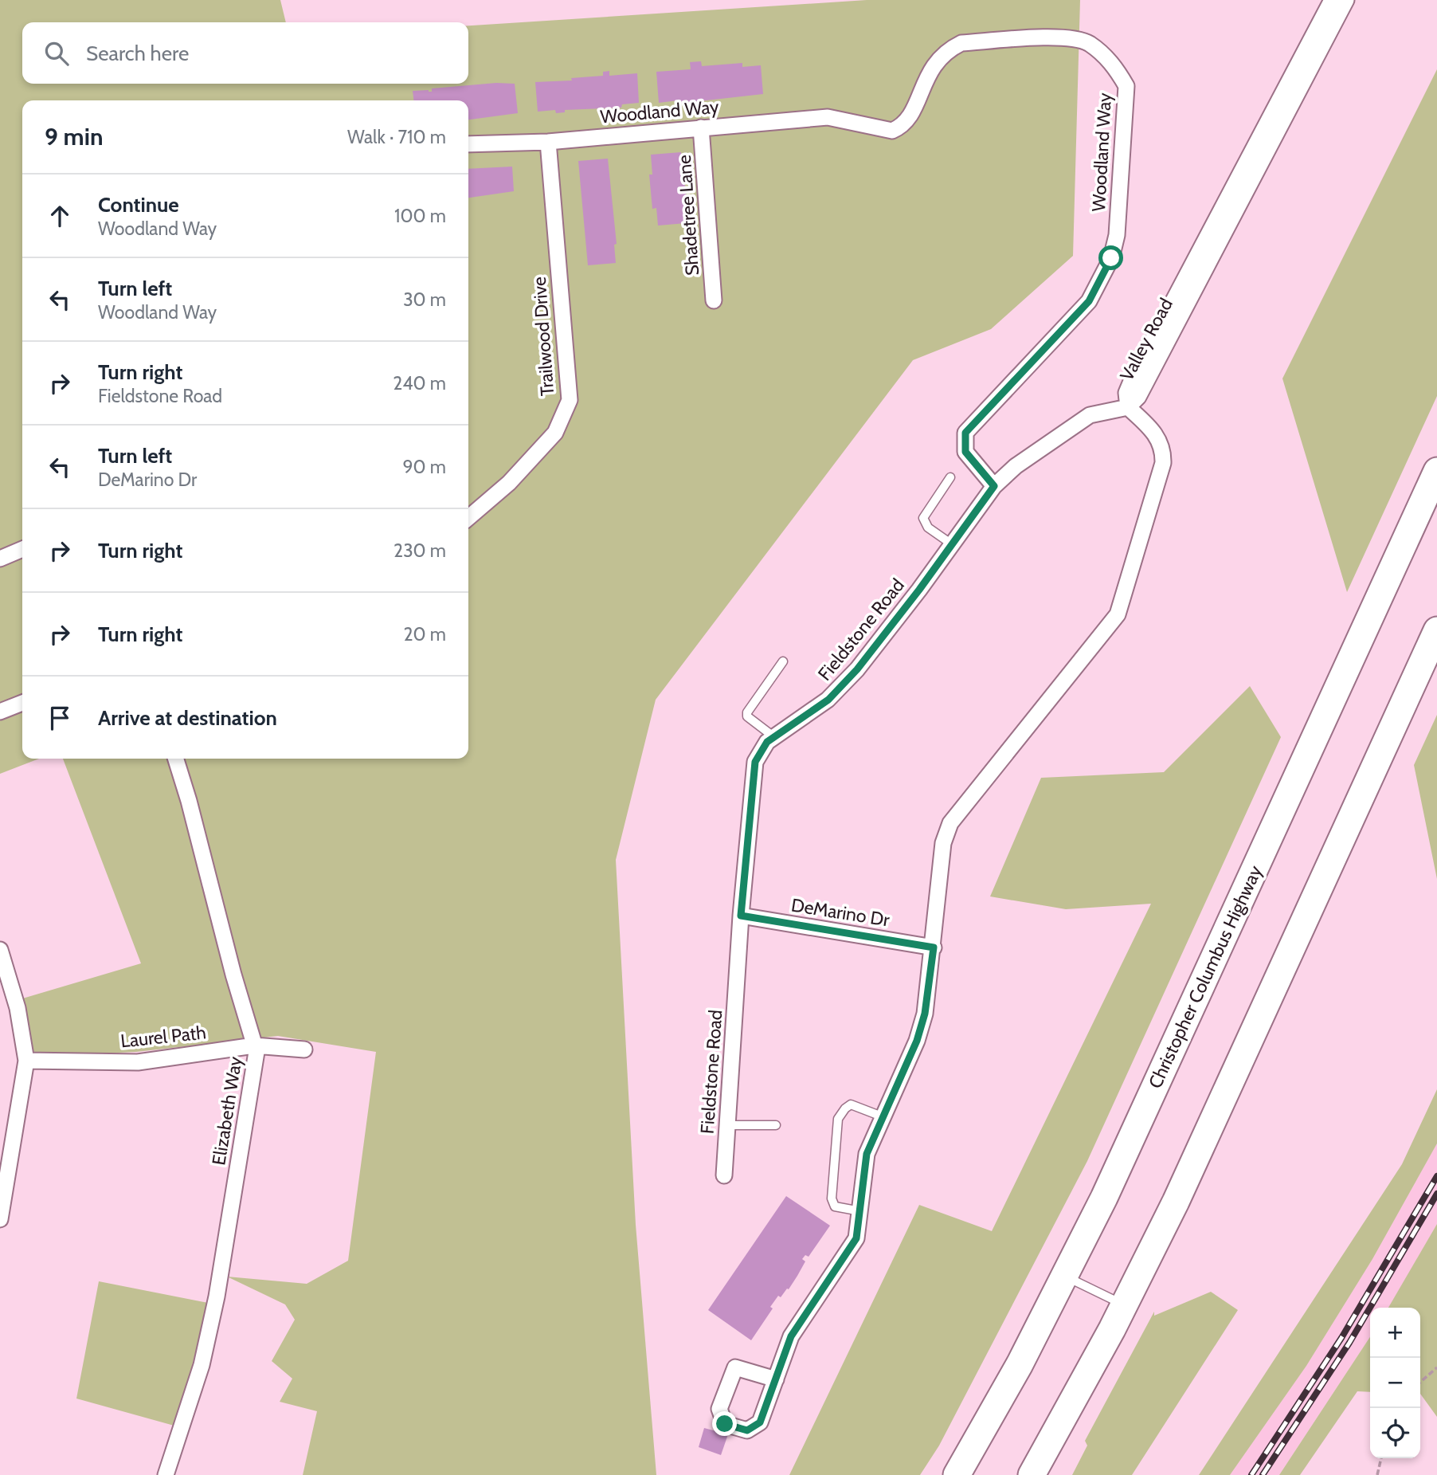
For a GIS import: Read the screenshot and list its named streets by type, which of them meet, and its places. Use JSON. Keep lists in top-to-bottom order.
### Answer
{
  "streets": {
    "highway": ["Christopher Columbus Highway"],
    "street": [
      "Woodland Way",
      "Shadetree Lane",
      "Trailwood Drive",
      "Valley Road",
      "Fieldstone Road",
      "DeMarino Dr",
      "Laurel Path",
      "Elizabeth Way"
    ]
  },
  "crossings": [
    ["Woodland Way", "Shadetree Lane"],
    ["Woodland Way", "Trailwood Drive"],
    ["Woodland Way", "Fieldstone Road"],
    ["Valley Road", "Fieldstone Road"],
    ["Fieldstone Road", "DeMarino Dr"],
    ["Laurel Path", "Elizabeth Way"]
  ],
  "page": {
    "search": "Search here",
    "heading": ["9 min", "Walk · 710 m"],
    "list": [
      ["Continue", "Woodland Way", "100 m"],
      ["Turn left", "Woodland Way", "30 m"],
      ["Turn right", "Fieldstone Road", "240 m"],
      ["Turn left", "DeMarino Dr", "90 m"],
      ["Turn right", "230 m"],
      ["Turn right", "20 m"],
      "Arrive at destination"
    ],
    "map_buttons": ["+", "−"]
  }
}
